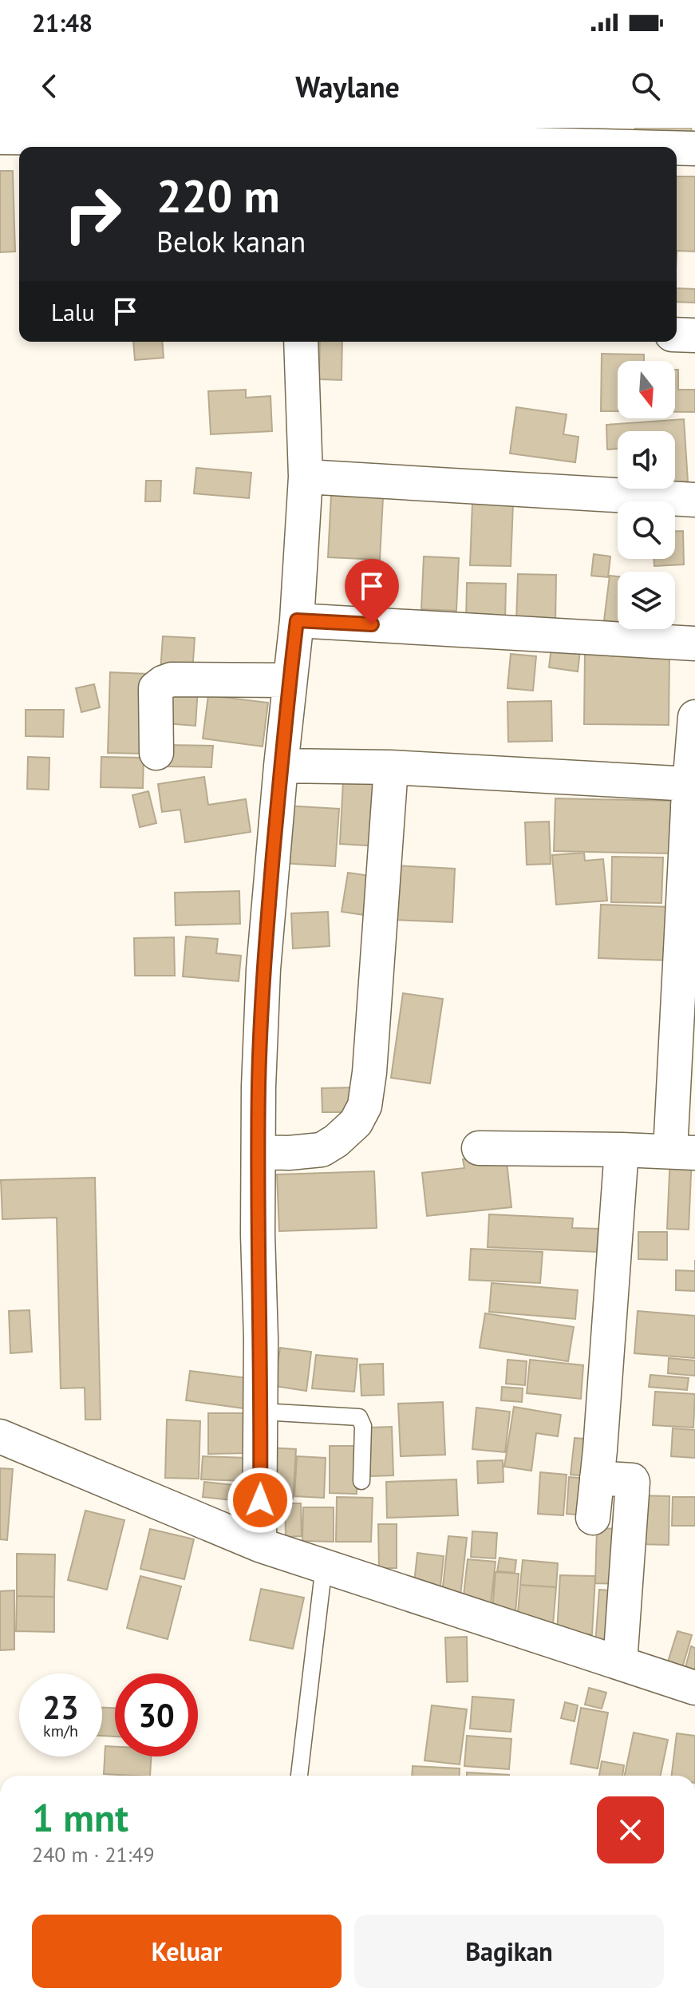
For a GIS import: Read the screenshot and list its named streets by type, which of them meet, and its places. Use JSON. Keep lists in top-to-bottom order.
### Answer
{
  "north": "bottom",
  "page": {
    "status": "21:48",
    "header": "Waylane",
    "turn": ["220 m", "Belok kanan"],
    "then": "Lalu",
    "speed": "23 km/h",
    "limit": "30",
    "heading": ["1 mnt", "240 m · 21:49"],
    "buttons": ["Keluar", "Bagikan"]
  }
}
